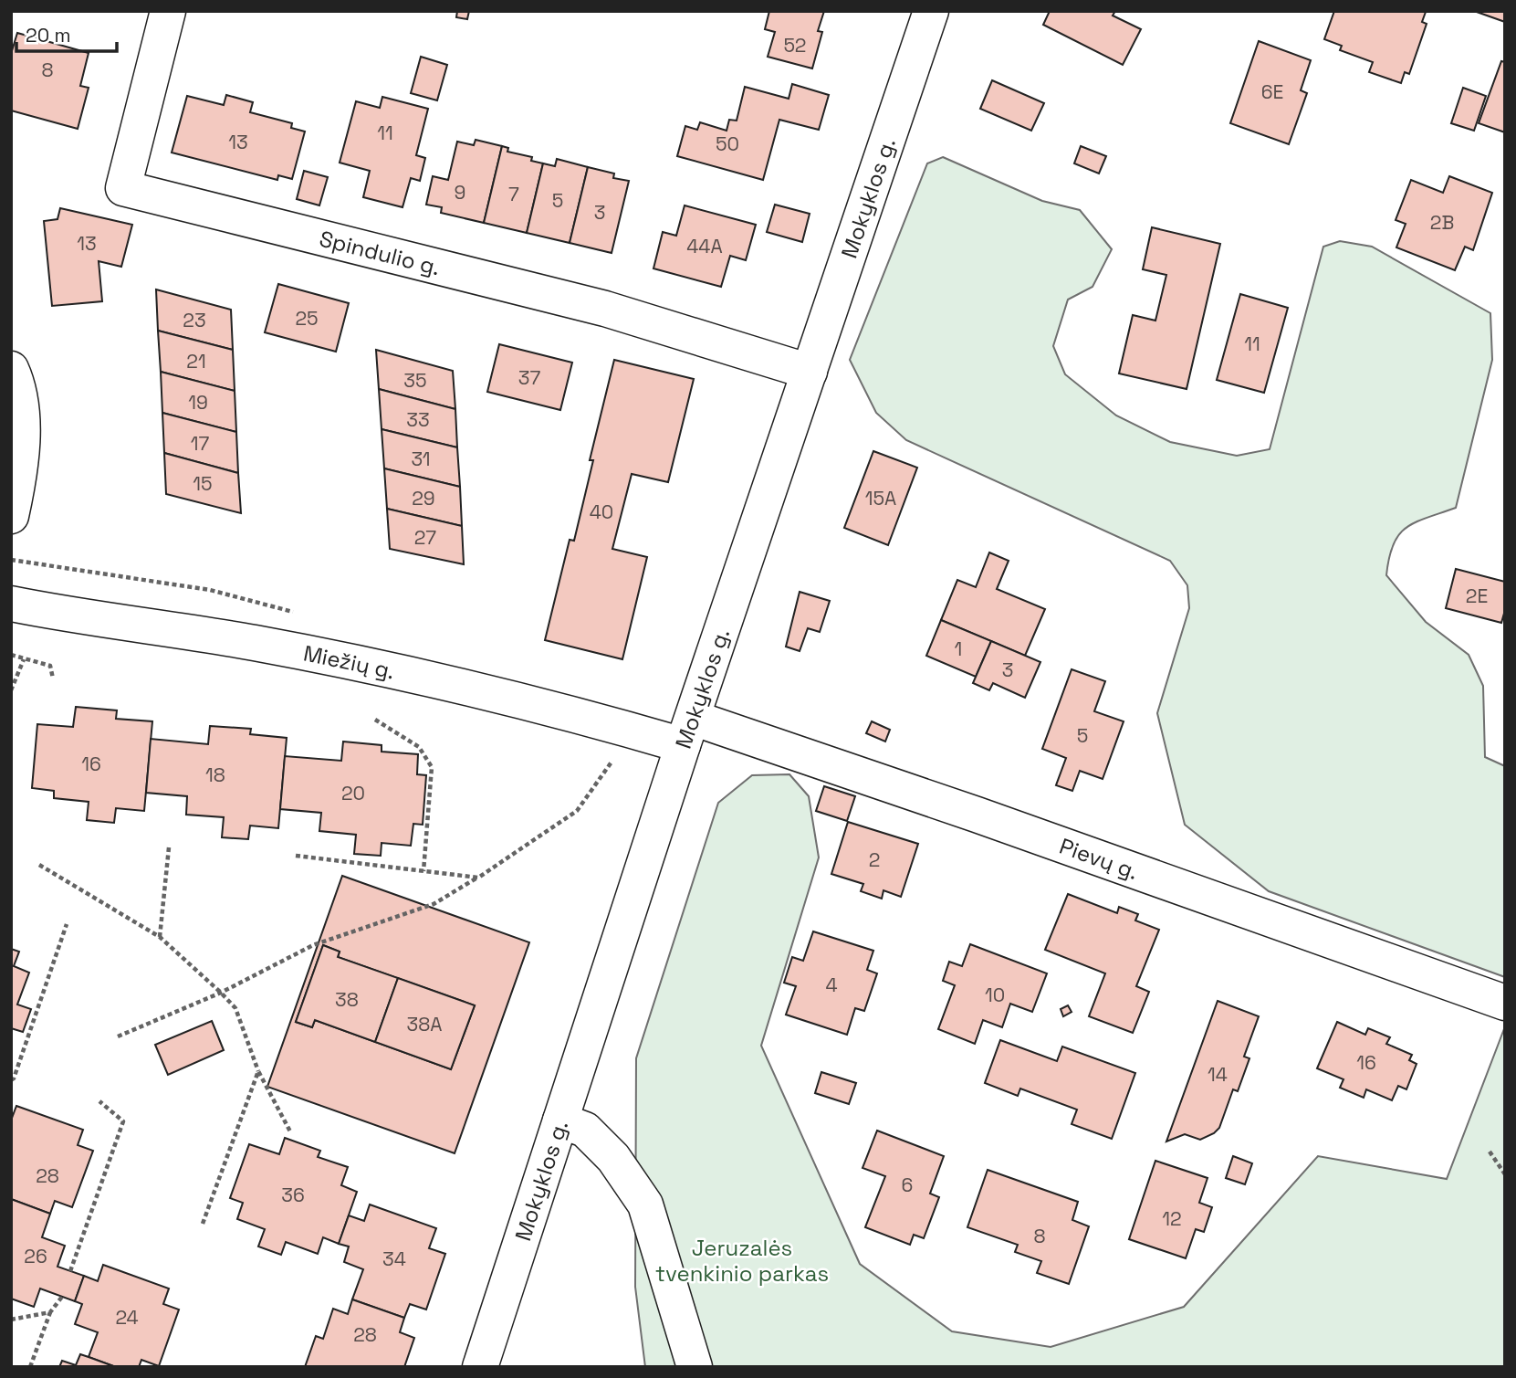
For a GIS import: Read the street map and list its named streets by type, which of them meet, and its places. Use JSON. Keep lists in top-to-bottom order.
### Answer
{
  "streets": {
    "street": [
      "Mokyklos g.",
      "Spindulio g.",
      "Miežių g.",
      "Pievų g."
    ]
  },
  "crossings": [
    ["Mokyklos g.", "Spindulio g."],
    ["Mokyklos g.", "Miežių g."],
    ["Mokyklos g.", "Pievų g."],
    ["Miežių g.", "Pievų g."]
  ],
  "parks": ["Jeruzalės tvenkinio parkas"],
  "house_numbers": [
    "52",
    "8",
    "6E",
    "11",
    "13",
    "50",
    "9",
    "7",
    "5",
    "3",
    "2B",
    "13",
    "44A",
    "25",
    "23",
    "11",
    "21",
    "37",
    "35",
    "19",
    "33",
    "17",
    "31",
    "15",
    "29",
    "15A",
    "40",
    "27",
    "2E",
    "1",
    "3",
    "5",
    "16",
    "18",
    "20",
    "2",
    "4",
    "10",
    "38",
    "38A",
    "16",
    "14",
    "28",
    "6",
    "36",
    "12",
    "8",
    "26",
    "34",
    "24",
    "28"
  ],
  "scale_bar": "20 m"
}
